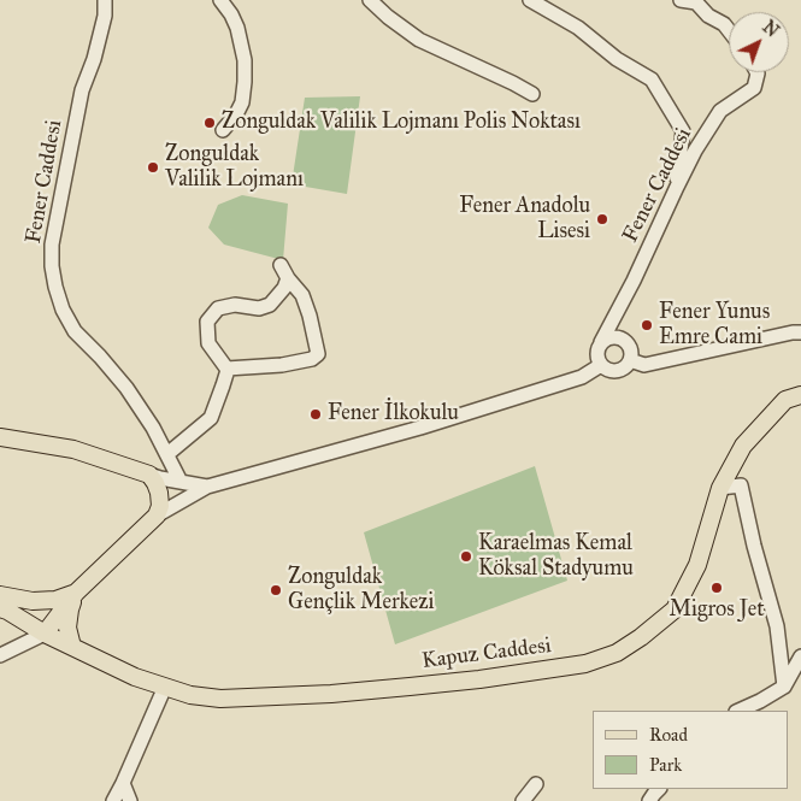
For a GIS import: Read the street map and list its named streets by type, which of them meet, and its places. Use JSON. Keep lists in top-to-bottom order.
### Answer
{
  "streets": {
    "main road": ["Kapuz Caddesi"],
    "street": ["Fener Caddesi"]
  },
  "places": [
    "Zonguldak Valilik Lojmanı Polis Noktası",
    "Zonguldak Valilik Lojmanı",
    "Fener Anadolu Lisesi",
    "Fener Yunus Emre Cami",
    "Fener İlkokulu",
    "Karaelmas Kemal Köksal Stadyumu",
    "Migros Jet",
    "Zonguldak Gençlik Merkezi"
  ],
  "legend": ["Road", "Park"],
  "north": "top right"
}
